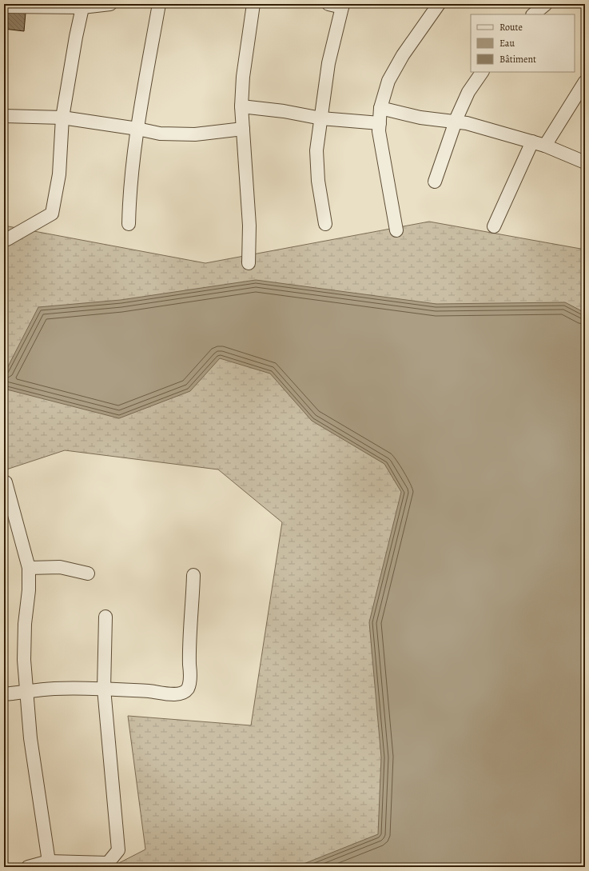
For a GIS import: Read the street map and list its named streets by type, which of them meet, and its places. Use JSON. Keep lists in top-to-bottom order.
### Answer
{
  "legend": ["Route", "Eau", "Bâtiment"]
}
